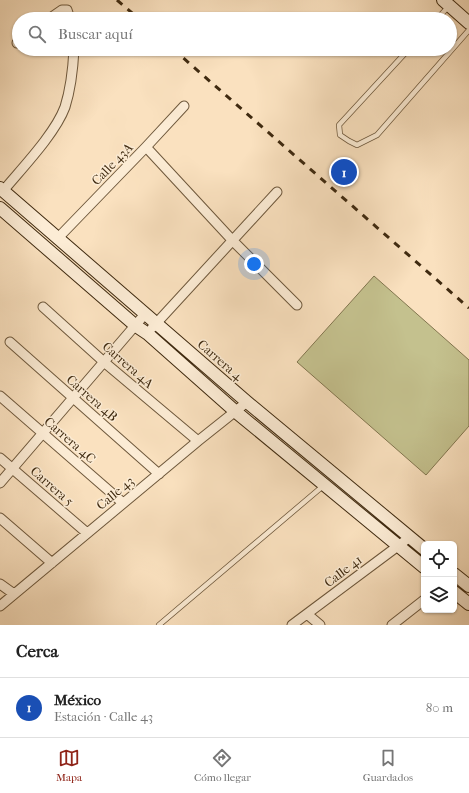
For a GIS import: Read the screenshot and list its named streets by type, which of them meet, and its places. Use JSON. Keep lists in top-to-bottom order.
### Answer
{
  "streets": {
    "street": [
      "Calle 43A",
      "Carrera 4",
      "Carrera 4A",
      "Carrera 4B",
      "Carrera 4C",
      "Carrera 5",
      "Calle 43",
      "Calle 41"
    ]
  },
  "crossings": [
    ["Calle 43A", "Carrera 4"],
    ["Carrera 4", "Calle 43"],
    ["Carrera 4", "Calle 41"],
    ["Carrera 4A", "Calle 43"],
    ["Carrera 4B", "Calle 43"],
    ["Carrera 4C", "Calle 43"],
    ["Carrera 5", "Calle 43"]
  ],
  "page": {
    "search": "Buscar aquí",
    "pins": "1",
    "heading": "Cerca",
    "list": [
      {
        "mark": "1",
        "name": "México",
        "note": "Estación · Calle 43",
        "value": "80 m"
      }
    ],
    "nav": ["Mapa", "Cómo llegar", "Guardados"]
  }
}
